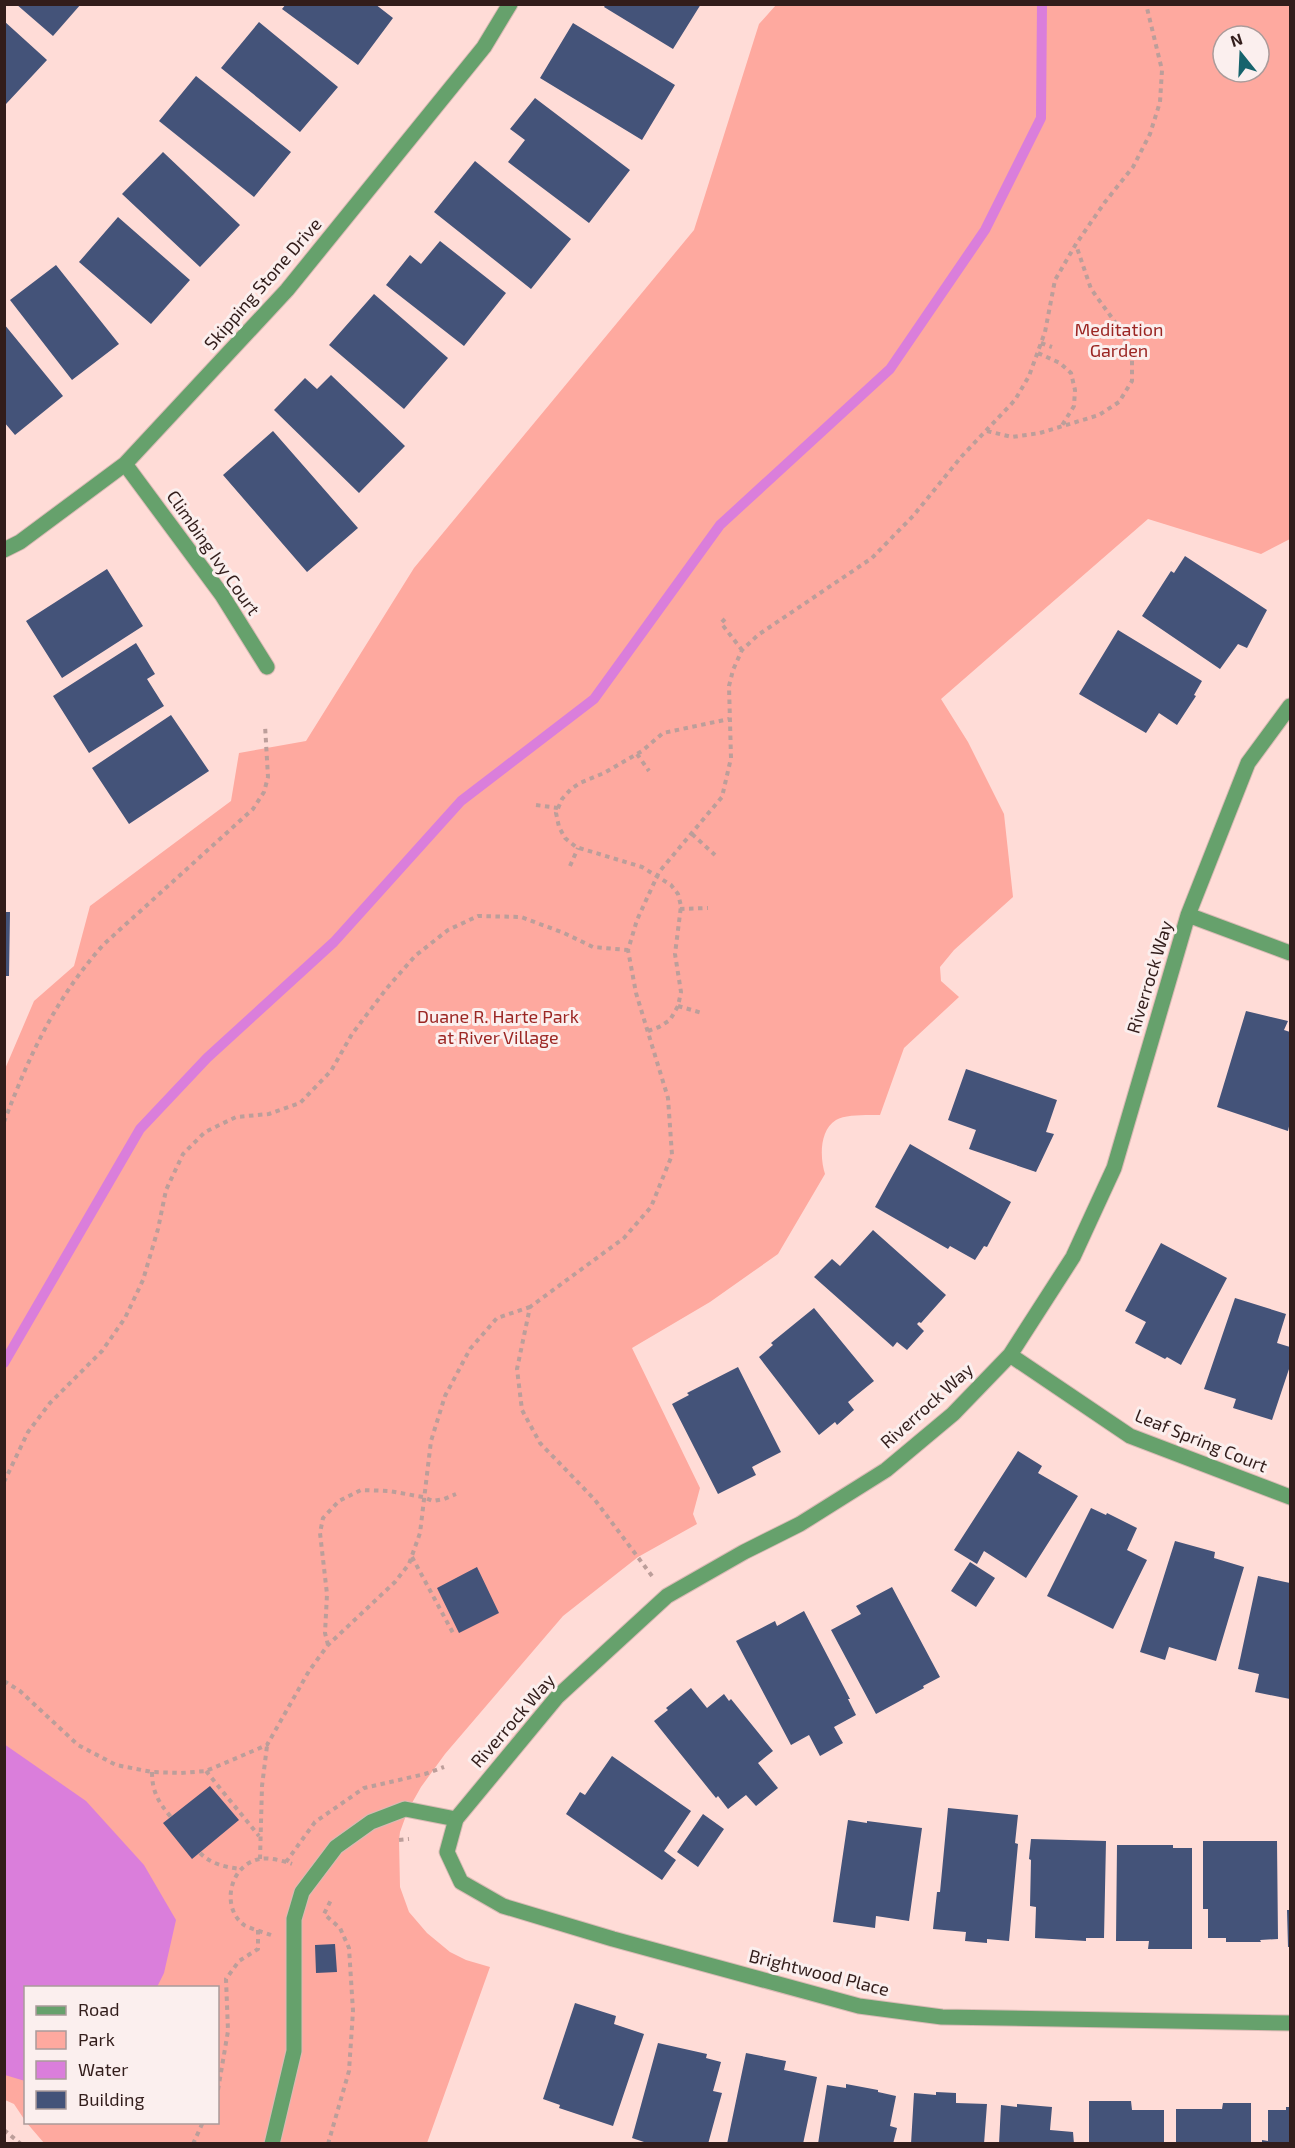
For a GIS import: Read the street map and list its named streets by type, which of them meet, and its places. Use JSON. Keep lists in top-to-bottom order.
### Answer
{
  "streets": {
    "street": [
      "Skipping Stone Drive",
      "Climbing Ivy Court",
      "Riverrock Way",
      "Leaf Spring Court",
      "Brightwood Place"
    ]
  },
  "crossings": [
    ["Skipping Stone Drive", "Climbing Ivy Court"],
    ["Riverrock Way", "Leaf Spring Court"],
    ["Riverrock Way", "Brightwood Place"]
  ],
  "parks": ["Meditation Garden", "Duane R. Harte Park at River Village"],
  "legend": [
    "Road",
    "Park",
    "Water",
    "Building"
  ],
  "north": "top"
}
